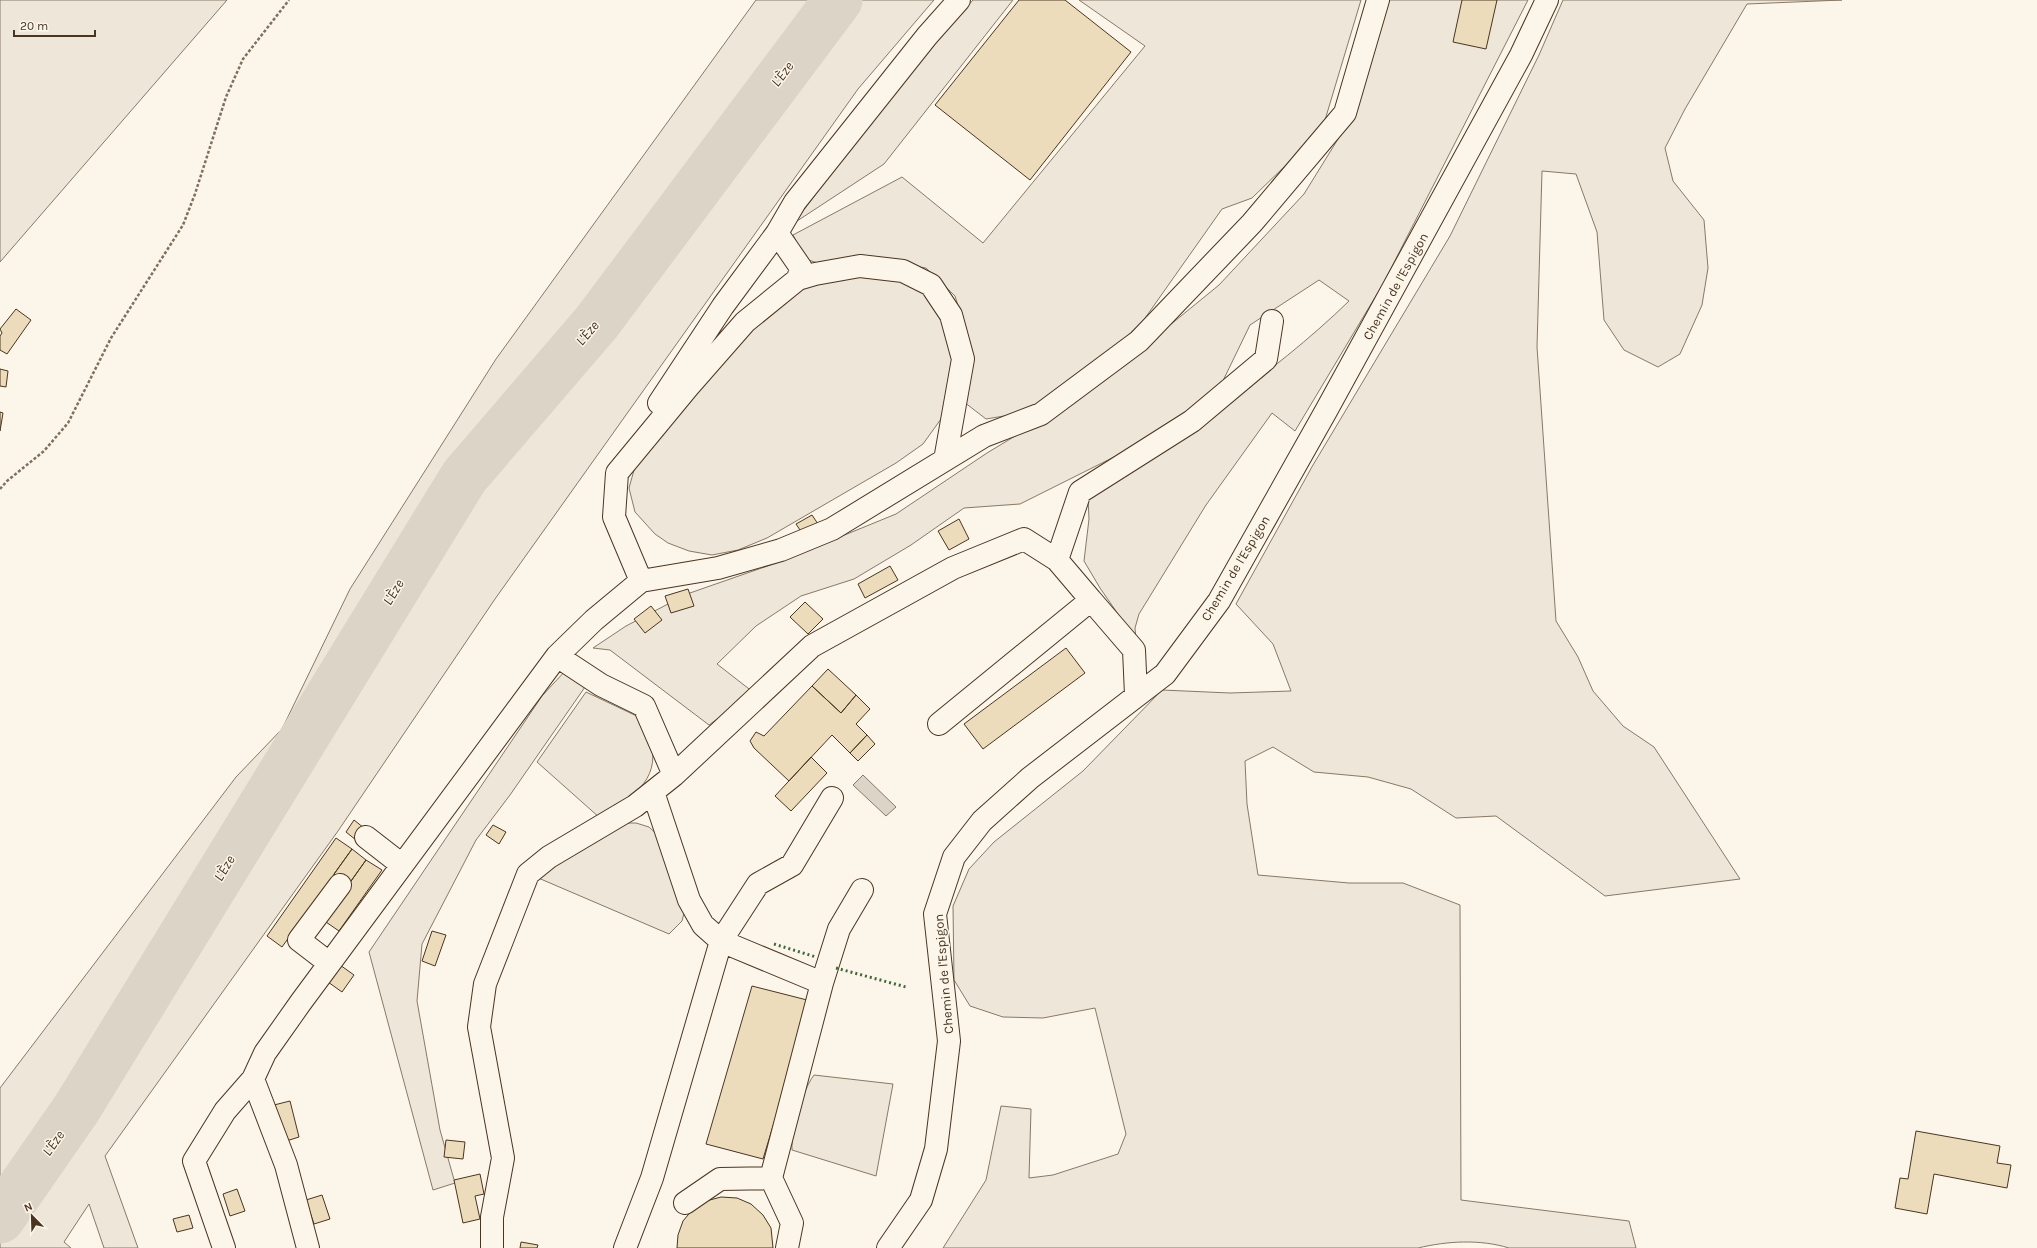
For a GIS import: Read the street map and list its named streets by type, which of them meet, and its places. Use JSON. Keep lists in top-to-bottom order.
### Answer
{
  "streets": {
    "street": ["Chemin de l'Espigon"]
  },
  "water": ["L'Èze"],
  "scale_bar": "20 m",
  "north": "top left"
}
